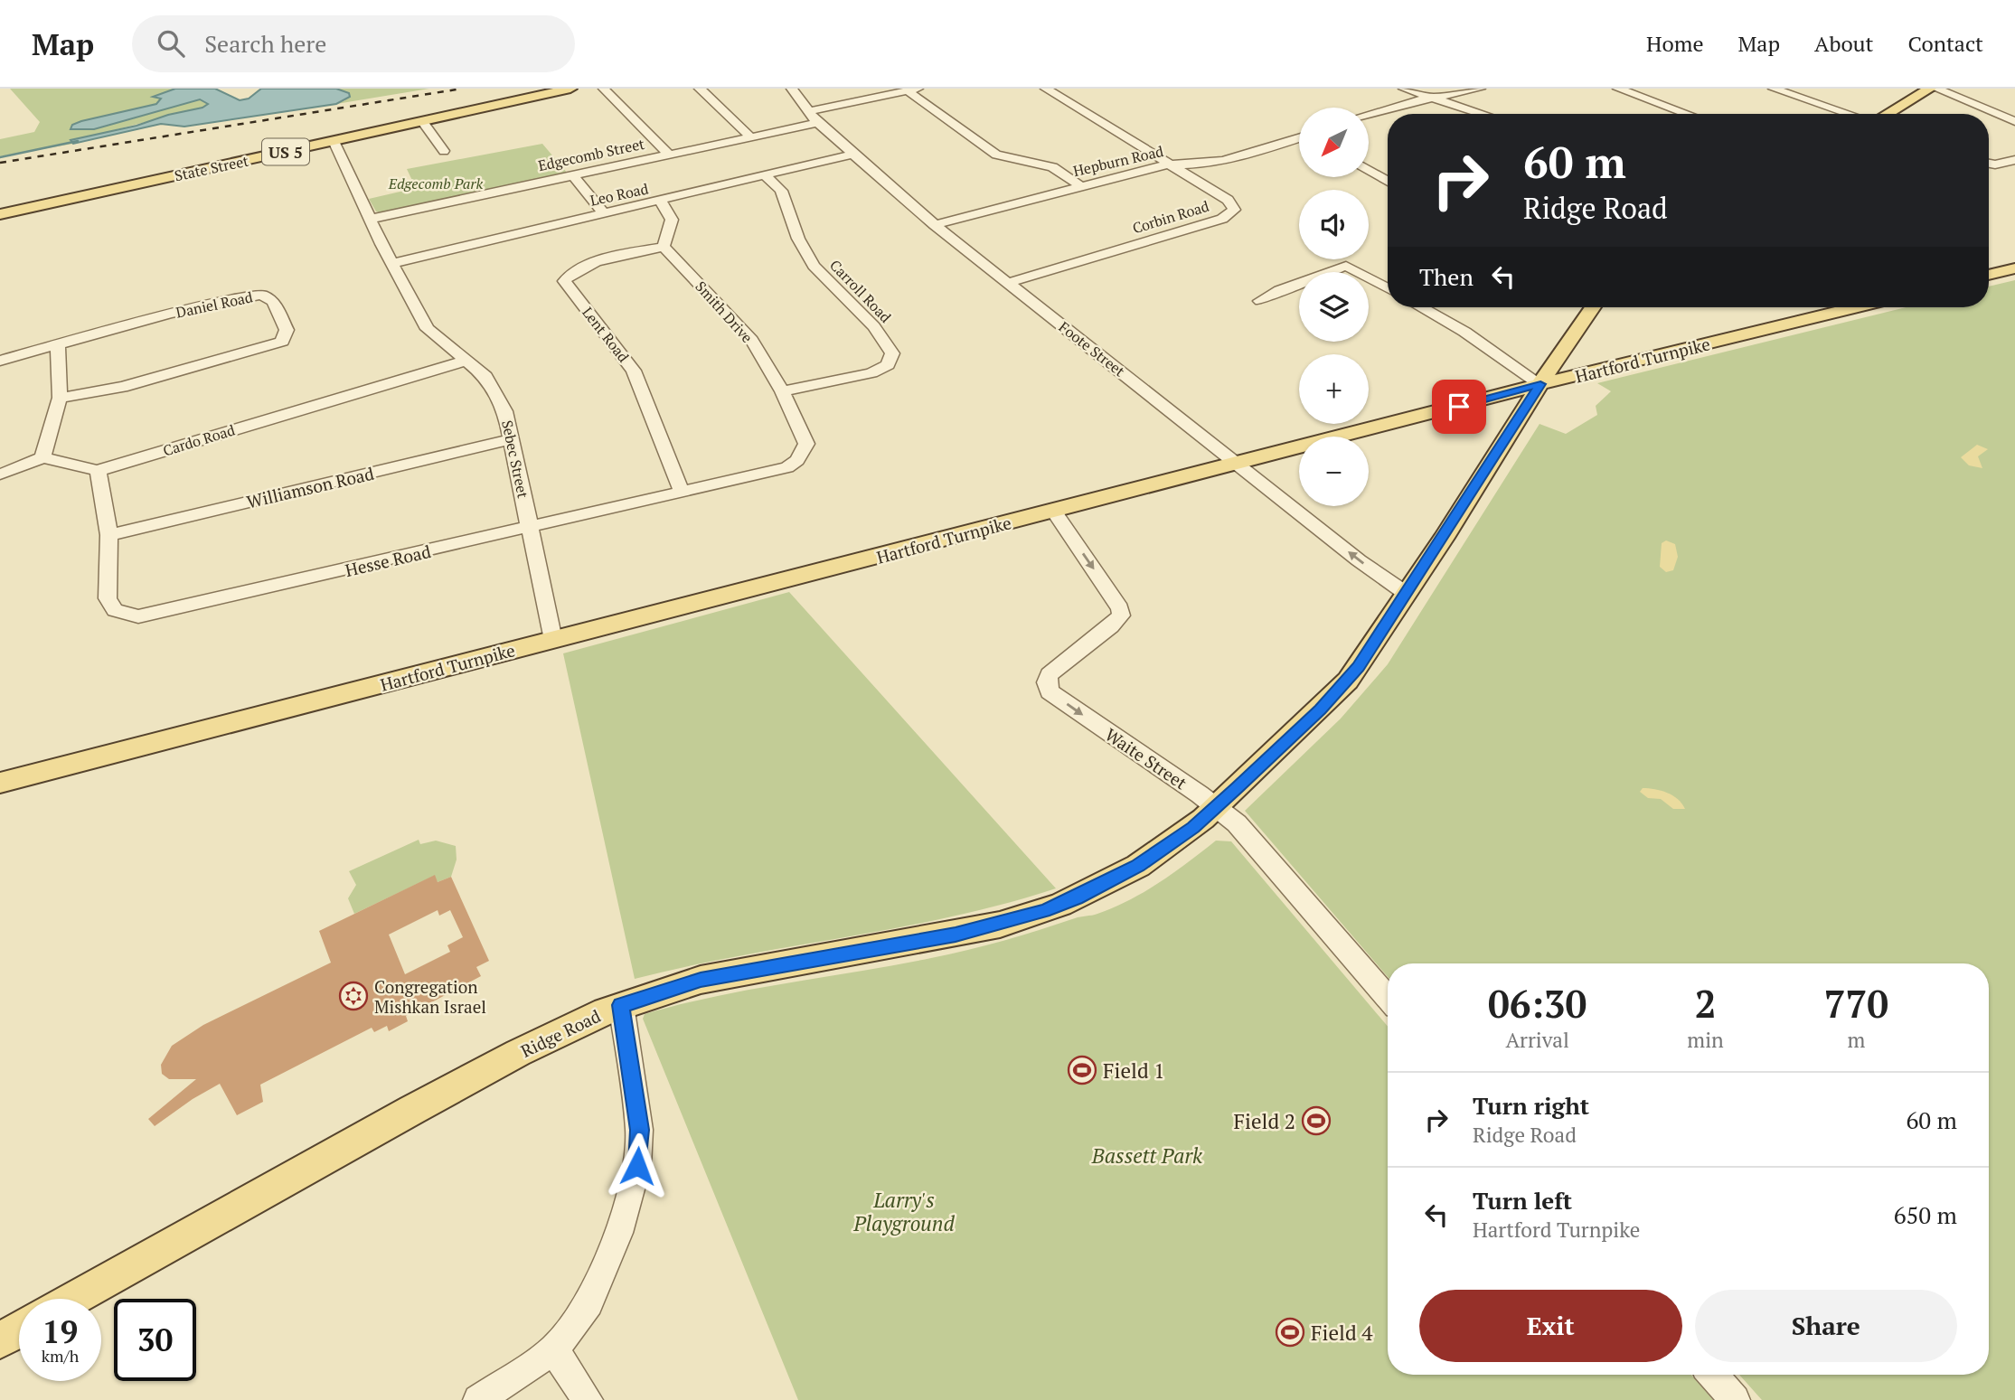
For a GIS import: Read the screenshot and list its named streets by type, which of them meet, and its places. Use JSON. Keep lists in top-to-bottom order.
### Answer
{
  "streets": {
    "main road": [
      "US 5",
      "State Street",
      "Hartford Turnpike",
      "Ridge Road"
    ],
    "street": [
      "Edgecomb Street",
      "Hepburn Road",
      "Leo Road",
      "Corbin Road",
      "Carroll Road",
      "Daniel Road",
      "Smith Drive",
      "Lent Road",
      "Foote Street",
      "Cardo Road",
      "Sebec Street",
      "Williamson Road",
      "Hesse Road",
      "Waite Street"
    ]
  },
  "crossings": [
    ["Edgecomb Street", "Foote Street"],
    ["Edgecomb Street", "Sebec Street"],
    ["Hepburn Road", "Corbin Road"],
    ["Hepburn Road", "Foote Street"],
    ["State Street", "Sebec Street"],
    ["Leo Road", "Carroll Road"],
    ["Leo Road", "Foote Street"],
    ["Leo Road", "Sebec Street"],
    ["Corbin Road", "Foote Street"],
    ["Carroll Road", "Smith Drive"],
    ["Smith Drive", "Lent Road"],
    ["Smith Drive", "Hesse Road"],
    ["Lent Road", "Hesse Road"],
    ["Foote Street", "Hartford Turnpike"],
    ["Foote Street", "Ridge Road"],
    ["Hartford Turnpike", "Sebec Street"],
    ["Hartford Turnpike", "Waite Street"],
    ["Hartford Turnpike", "Ridge Road"],
    ["Cardo Road", "Sebec Street"],
    ["Cardo Road", "Hesse Road"],
    ["Sebec Street", "Williamson Road"],
    ["Sebec Street", "Hesse Road"],
    ["Williamson Road", "Hesse Road"],
    ["Waite Street", "Ridge Road"]
  ],
  "parks": ["Edgecomb Park", "Bassett Park", "Larry's Playground"],
  "places": {
    "synagogue": ["Congregation Mishkan Israel"],
    "sports": ["Field 1", "Field 2", "Field 4"]
  },
  "north": "bottom left",
  "page": {
    "header": "Map",
    "search": "Search here",
    "nav": [
      "Home",
      "Map",
      "About",
      "Contact"
    ],
    "map_buttons": ["+", "−"],
    "turn": ["60 m", "Ridge Road"],
    "then": "Then",
    "eta": [
      "06:30",
      "Arrival",
      "2",
      "min",
      "770",
      "m"
    ],
    "list": [
      {
        "name": "Turn right",
        "note": "Ridge Road",
        "value": "60 m"
      },
      {
        "name": "Turn left",
        "note": "Hartford Turnpike",
        "value": "650 m"
      }
    ],
    "buttons": ["Exit", "Share"],
    "speed": "19 km/h",
    "limit": "30"
  }
}
